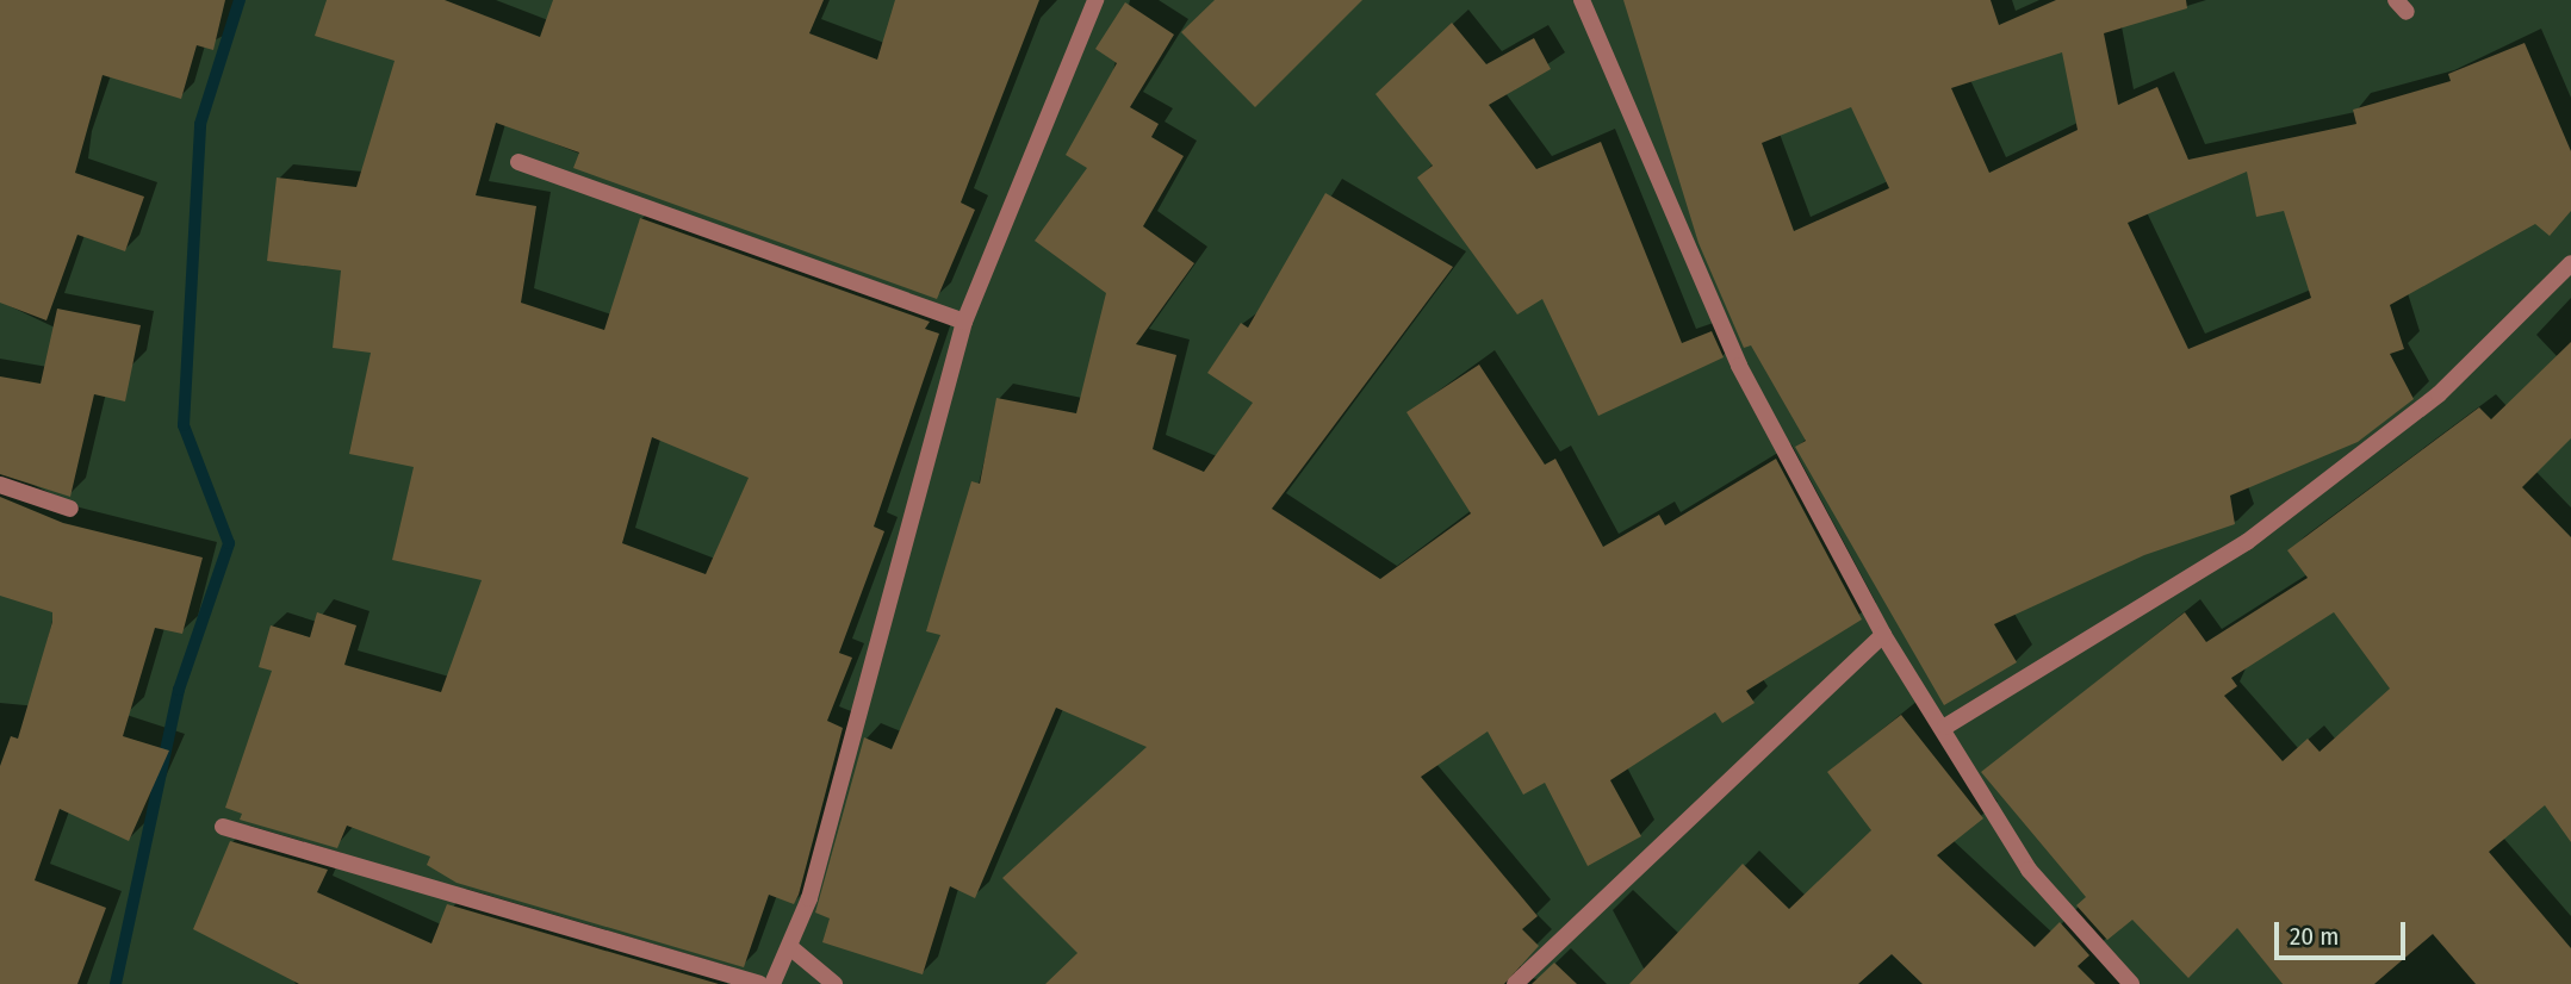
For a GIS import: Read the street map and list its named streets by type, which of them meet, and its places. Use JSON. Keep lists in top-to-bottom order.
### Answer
{
  "scale_bar": "20 m"
}
